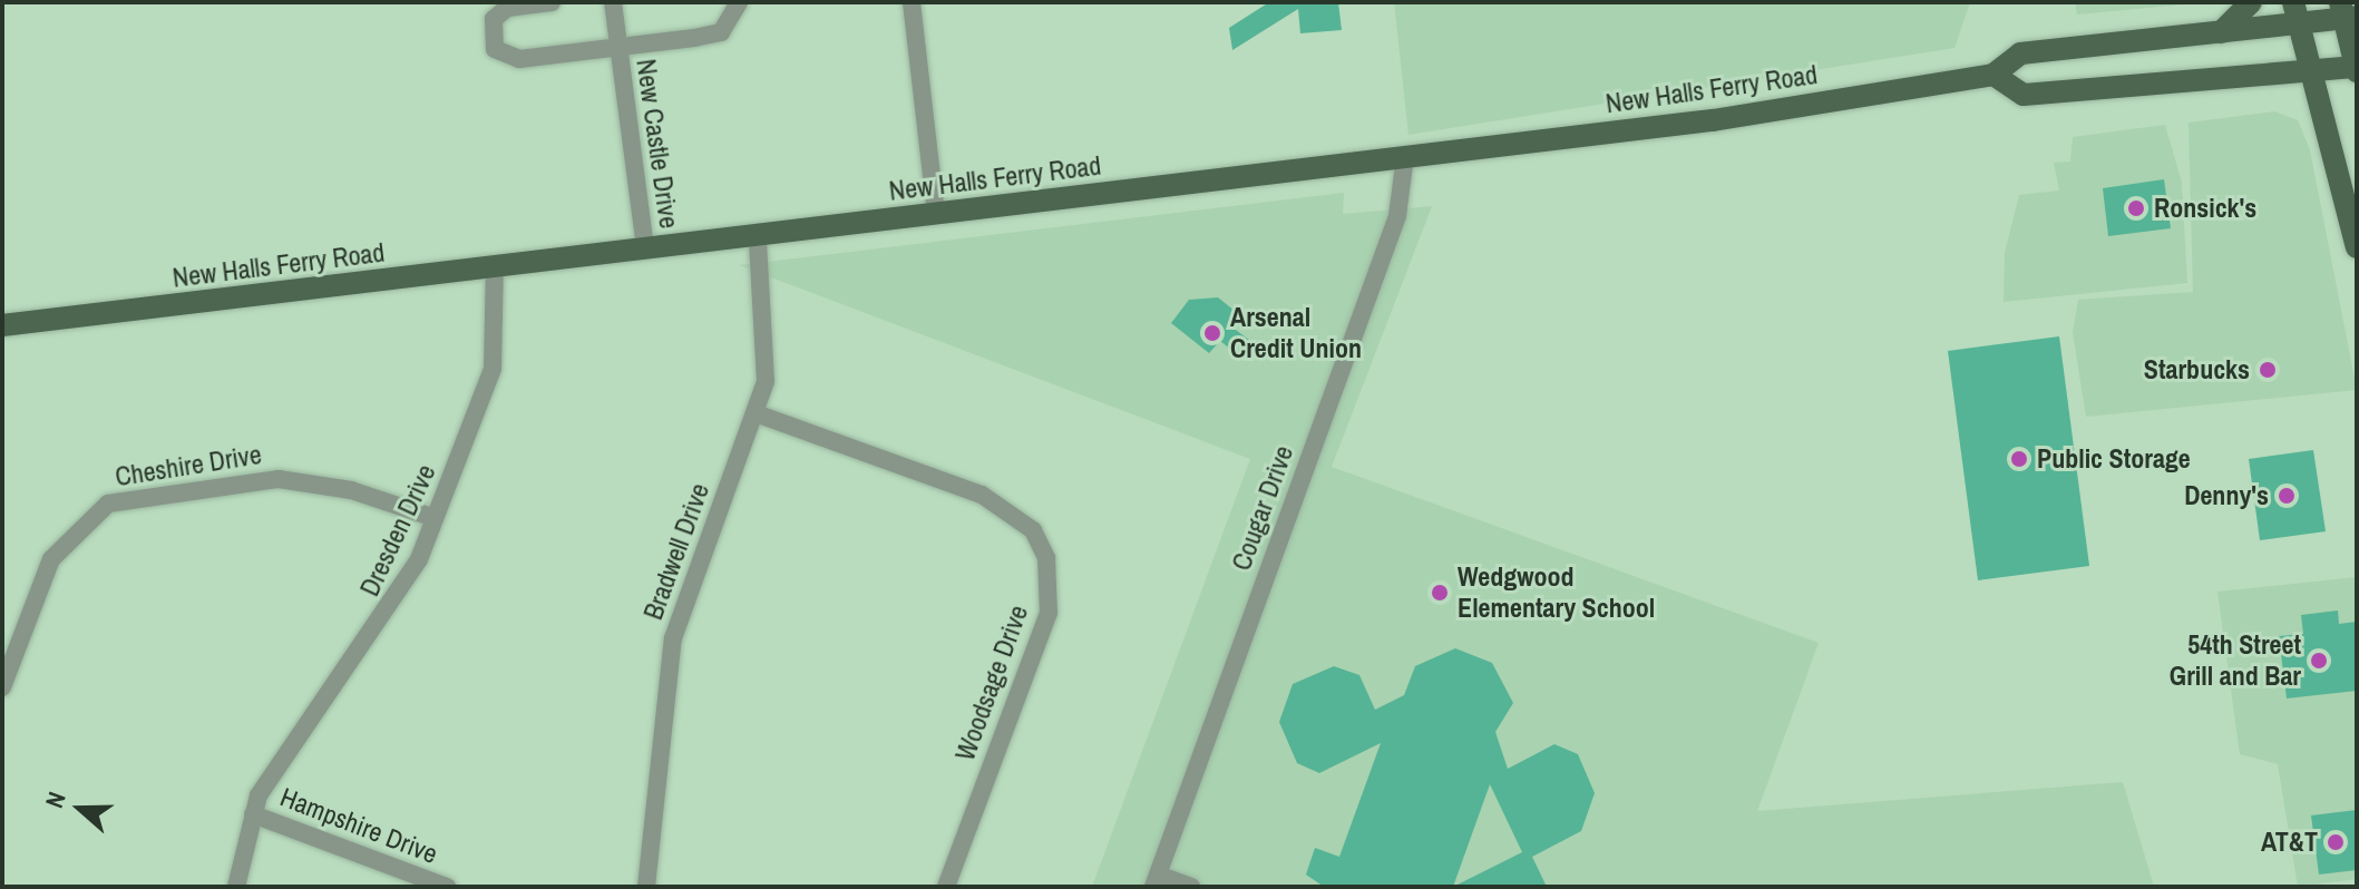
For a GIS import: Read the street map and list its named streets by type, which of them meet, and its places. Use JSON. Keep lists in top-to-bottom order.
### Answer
{
  "streets": {
    "main road": ["New Halls Ferry Road"],
    "street": [
      "New Castle Drive",
      "Cheshire Drive",
      "Cougar Drive",
      "Dresden Drive",
      "Bradwell Drive",
      "Woodsage Drive",
      "Hampshire Drive"
    ]
  },
  "crossings": [
    ["New Halls Ferry Road", "New Castle Drive"],
    ["New Halls Ferry Road", "Cougar Drive"],
    ["New Halls Ferry Road", "Dresden Drive"],
    ["New Halls Ferry Road", "Bradwell Drive"],
    ["Cheshire Drive", "Dresden Drive"],
    ["Dresden Drive", "Hampshire Drive"],
    ["Bradwell Drive", "Woodsage Drive"]
  ],
  "places": [
    "Ronsick's",
    "Arsenal Credit Union",
    "Starbucks",
    "Public Storage",
    "Denny's",
    "Wedgwood Elementary School",
    "54th Street Grill and Bar",
    "AT&T"
  ],
  "north": "left"
}
